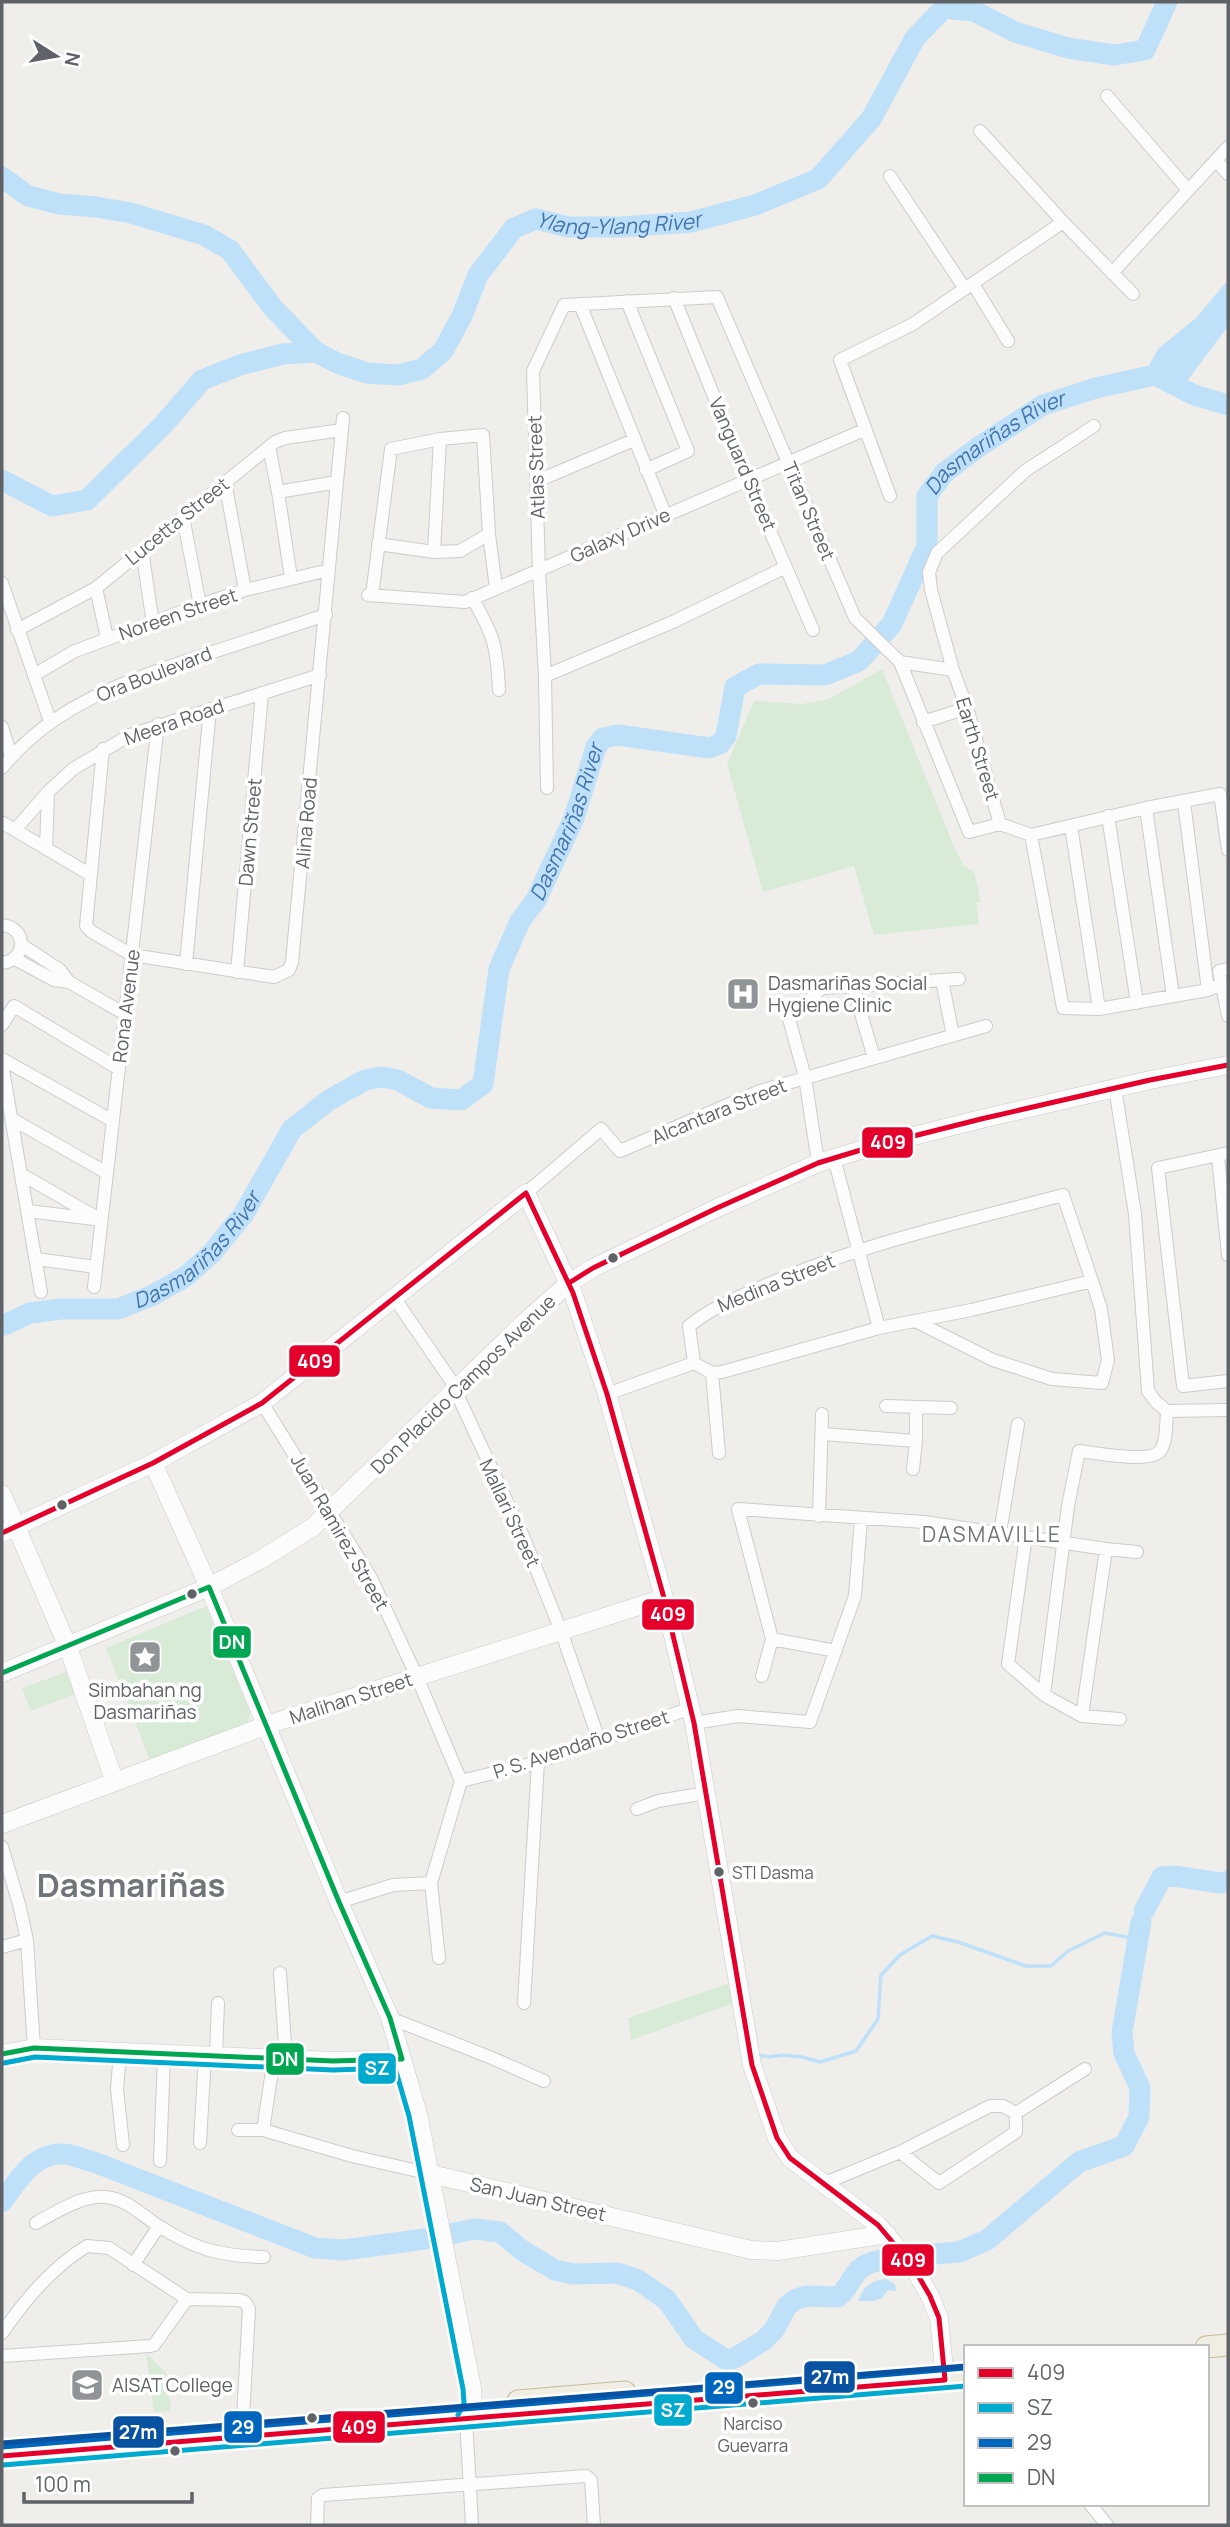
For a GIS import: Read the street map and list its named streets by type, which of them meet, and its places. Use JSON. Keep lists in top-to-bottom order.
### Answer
{
  "streets": {
    "street": [
      "Vanguard Street",
      "Atlas Street",
      "Titan Street",
      "Lucetta Street",
      "Galaxy Drive",
      "Noreen Street",
      "Ora Boulevard",
      "Meera Road",
      "Earth Street",
      "Alina Road",
      "Dawn Street",
      "Rona Avenue",
      "Alcantara Street",
      "Medina Street",
      "Don Placido Campos Avenue",
      "Mallari Street",
      "Juan Ramirez Street",
      "Malihan Street",
      "P. S. Avendaño Street",
      "San Juan Street"
    ]
  },
  "crossings": [
    ["Vanguard Street", "Titan Street"],
    ["Vanguard Street", "Galaxy Drive"],
    ["Atlas Street", "Galaxy Drive"],
    ["Titan Street", "Galaxy Drive"],
    ["Lucetta Street", "Alina Road"],
    ["Noreen Street", "Alina Road"],
    ["Ora Boulevard", "Alina Road"],
    ["Meera Road", "Alina Road"],
    ["Meera Road", "Dawn Street"],
    ["Meera Road", "Rona Avenue"],
    ["Alina Road", "Dawn Street"],
    ["Alcantara Street", "Medina Street"],
    ["Alcantara Street", "Don Placido Campos Avenue"],
    ["Medina Street", "Don Placido Campos Avenue"],
    ["Don Placido Campos Avenue", "Mallari Street"],
    ["Don Placido Campos Avenue", "Juan Ramirez Street"],
    ["Mallari Street", "Malihan Street"],
    ["Mallari Street", "P. S. Avendaño Street"],
    ["Juan Ramirez Street", "Malihan Street"],
    ["Juan Ramirez Street", "P. S. Avendaño Street"]
  ],
  "districts": ["DASMAVILLE", "Dasmariñas"],
  "water": ["Ylang-Ylang River", "Dasmariñas River"],
  "places": {
    "hospital": ["Dasmariñas Social Hygiene Clinic"],
    "place": ["Simbahan ng Dasmariñas"],
    "other": ["STI Dasma", "Narciso Guevarra"],
    "school or university": ["AISAT College"]
  },
  "lines": [
    "transit line 409",
    "transit line DN",
    "transit line SZ",
    "transit line 27m",
    "transit line 29"
  ],
  "legend": [
    "409",
    "SZ",
    "29",
    "DN"
  ],
  "scale_bar": "100 m",
  "north": "right"
}
